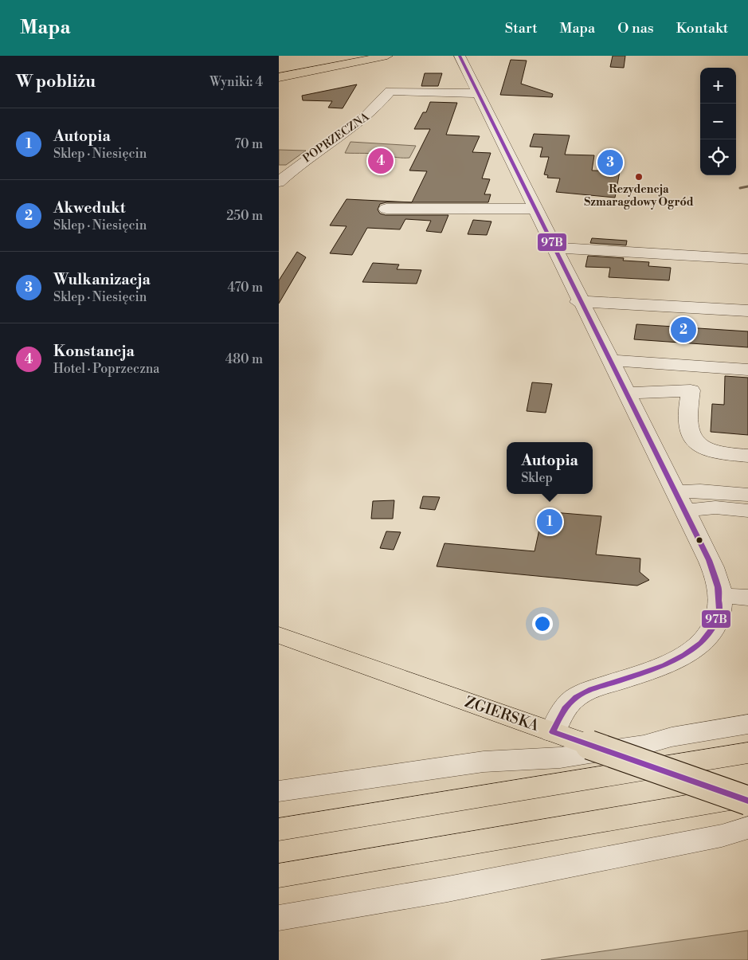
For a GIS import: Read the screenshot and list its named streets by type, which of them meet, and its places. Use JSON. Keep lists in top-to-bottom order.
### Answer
{
  "streets": {
    "main road": ["ZGIERSKA"],
    "street": ["POPRZECZNA"]
  },
  "places": ["Rezydencja Szmaragdowy Ogród"],
  "lines": ["transit line 97B"],
  "page": {
    "header": "Mapa",
    "nav": [
      "Start",
      "Mapa",
      "O nas",
      "Kontakt"
    ],
    "heading": ["W pobliżu", "Wyniki: 4"],
    "map_buttons": ["+", "−"],
    "list": [
      {
        "mark": "1",
        "name": "Autopia",
        "note": "Sklep · Niesięcin",
        "value": "70 m"
      },
      {
        "mark": "2",
        "name": "Akwedukt",
        "note": "Sklep · Niesięcin",
        "value": "250 m"
      },
      {
        "mark": "3",
        "name": "Wulkanizacja",
        "note": "Sklep · Niesięcin",
        "value": "470 m"
      },
      {
        "mark": "4",
        "name": "Konstancja",
        "note": "Hotel · Poprzeczna",
        "value": "480 m"
      }
    ],
    "pins": [
      "4",
      "3",
      "2",
      "1"
    ],
    "popup": ["Autopia", "Sklep"]
  }
}
